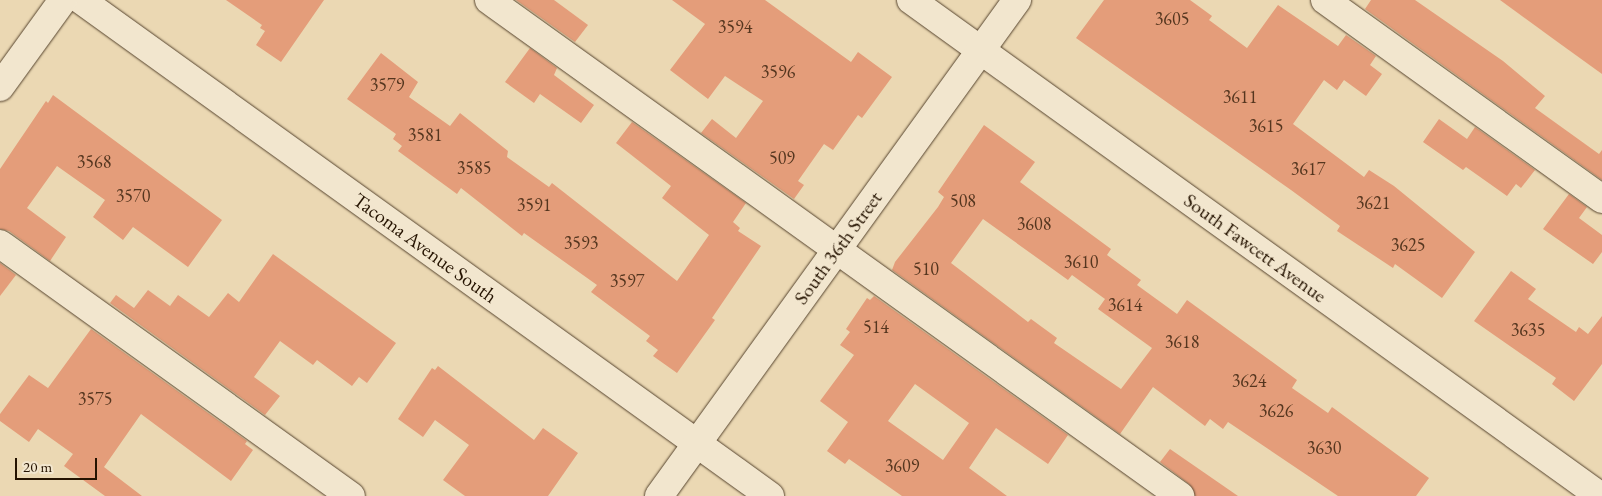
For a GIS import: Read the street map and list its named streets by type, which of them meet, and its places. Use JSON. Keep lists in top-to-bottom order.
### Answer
{
  "streets": {
    "street": ["Tacoma Avenue South", "South 36th Street", "South Fawcett Avenue"]
  },
  "crossings": [
    ["Tacoma Avenue South", "South 36th Street"],
    ["South 36th Street", "South Fawcett Avenue"]
  ],
  "house_numbers": [
    "3605",
    "3594",
    "3596",
    "3579",
    "3611",
    "3615",
    "3581",
    "509",
    "3568",
    "3585",
    "3617",
    "3570",
    "508",
    "3621",
    "3591",
    "3608",
    "3593",
    "3625",
    "3610",
    "510",
    "3597",
    "3614",
    "514",
    "3635",
    "3618",
    "3624",
    "3575",
    "3626",
    "3630",
    "3609"
  ],
  "scale_bar": "20 m"
}
